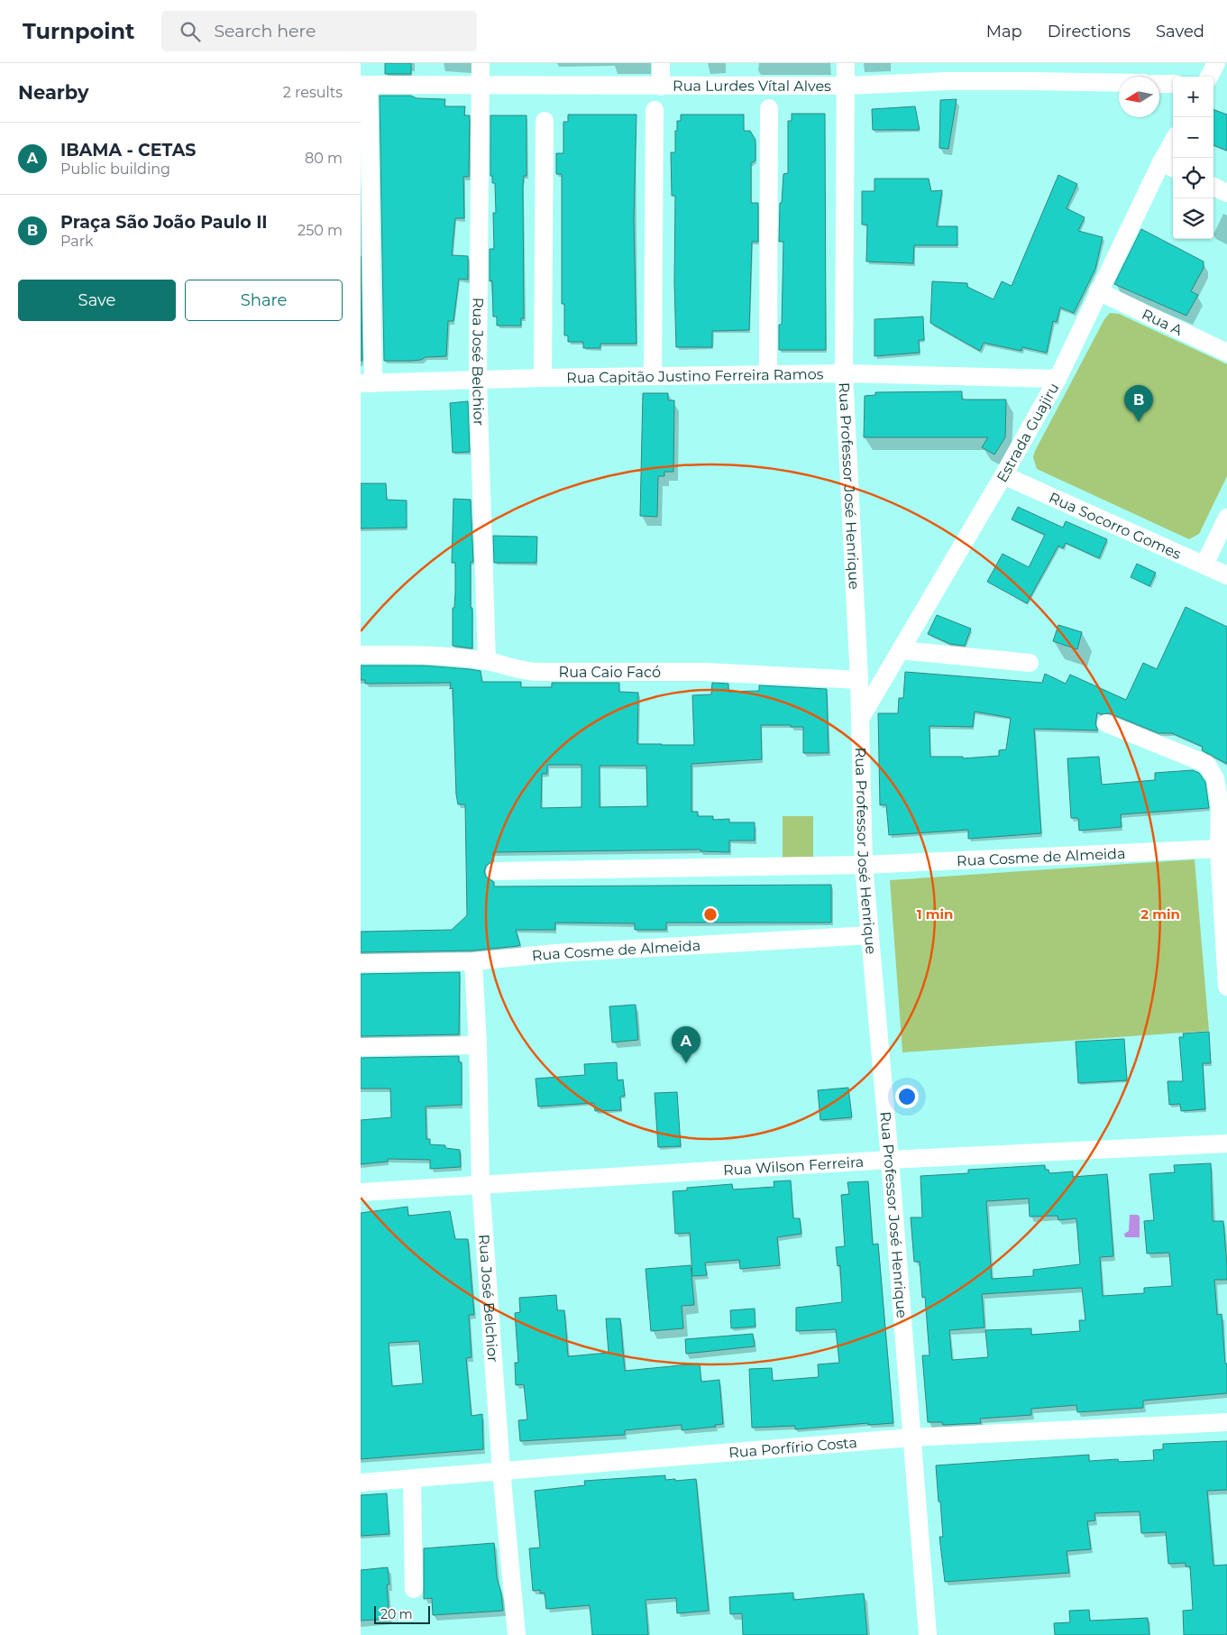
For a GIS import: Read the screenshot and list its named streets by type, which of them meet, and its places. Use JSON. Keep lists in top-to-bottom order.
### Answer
{
  "streets": {
    "street": [
      "Rua Lurdes Vítal Alves",
      "Rua A",
      "Rua José Belchior",
      "Rua Capitão Justino Ferreira Ramos",
      "Estrada Guajiru",
      "Rua Professor José Henrique",
      "Rua Socorro Gomes",
      "Rua Caio Facó",
      "Rua Cosme de Almeida",
      "Rua Wilson Ferreira",
      "Rua Porfírio Costa"
    ]
  },
  "crossings": [
    ["Rua Lurdes Vítal Alves", "Rua José Belchior"],
    ["Rua Lurdes Vítal Alves", "Rua Professor José Henrique"],
    ["Rua A", "Estrada Guajiru"],
    ["Rua José Belchior", "Rua Capitão Justino Ferreira Ramos"],
    ["Rua José Belchior", "Rua Caio Facó"],
    ["Rua José Belchior", "Rua Cosme de Almeida"],
    ["Rua José Belchior", "Rua Wilson Ferreira"],
    ["Rua José Belchior", "Rua Porfírio Costa"],
    ["Rua Capitão Justino Ferreira Ramos", "Estrada Guajiru"],
    ["Rua Capitão Justino Ferreira Ramos", "Rua Professor José Henrique"],
    ["Estrada Guajiru", "Rua Professor José Henrique"],
    ["Estrada Guajiru", "Rua Socorro Gomes"],
    ["Rua Professor José Henrique", "Rua Caio Facó"],
    ["Rua Professor José Henrique", "Rua Cosme de Almeida"],
    ["Rua Professor José Henrique", "Rua Wilson Ferreira"],
    ["Rua Professor José Henrique", "Rua Porfírio Costa"]
  ],
  "scale_bar": "20 m",
  "north": "left",
  "page": {
    "header": "Turnpoint",
    "search": "Search here",
    "nav": ["Map", "Directions", "Saved"],
    "heading": ["Nearby", "2 results"],
    "map_buttons": ["+", "−"],
    "list": [
      {
        "mark": "A",
        "name": "IBAMA - CETAS",
        "note": "Public building",
        "value": "80 m"
      },
      {
        "mark": "B",
        "name": "Praça São João Paulo II",
        "note": "Park",
        "value": "250 m"
      }
    ],
    "buttons": ["Save", "Share"],
    "pins": ["B", "A"],
    "scale": "20 m"
  },
  "rings": ["1 min", "2 min"]
}
